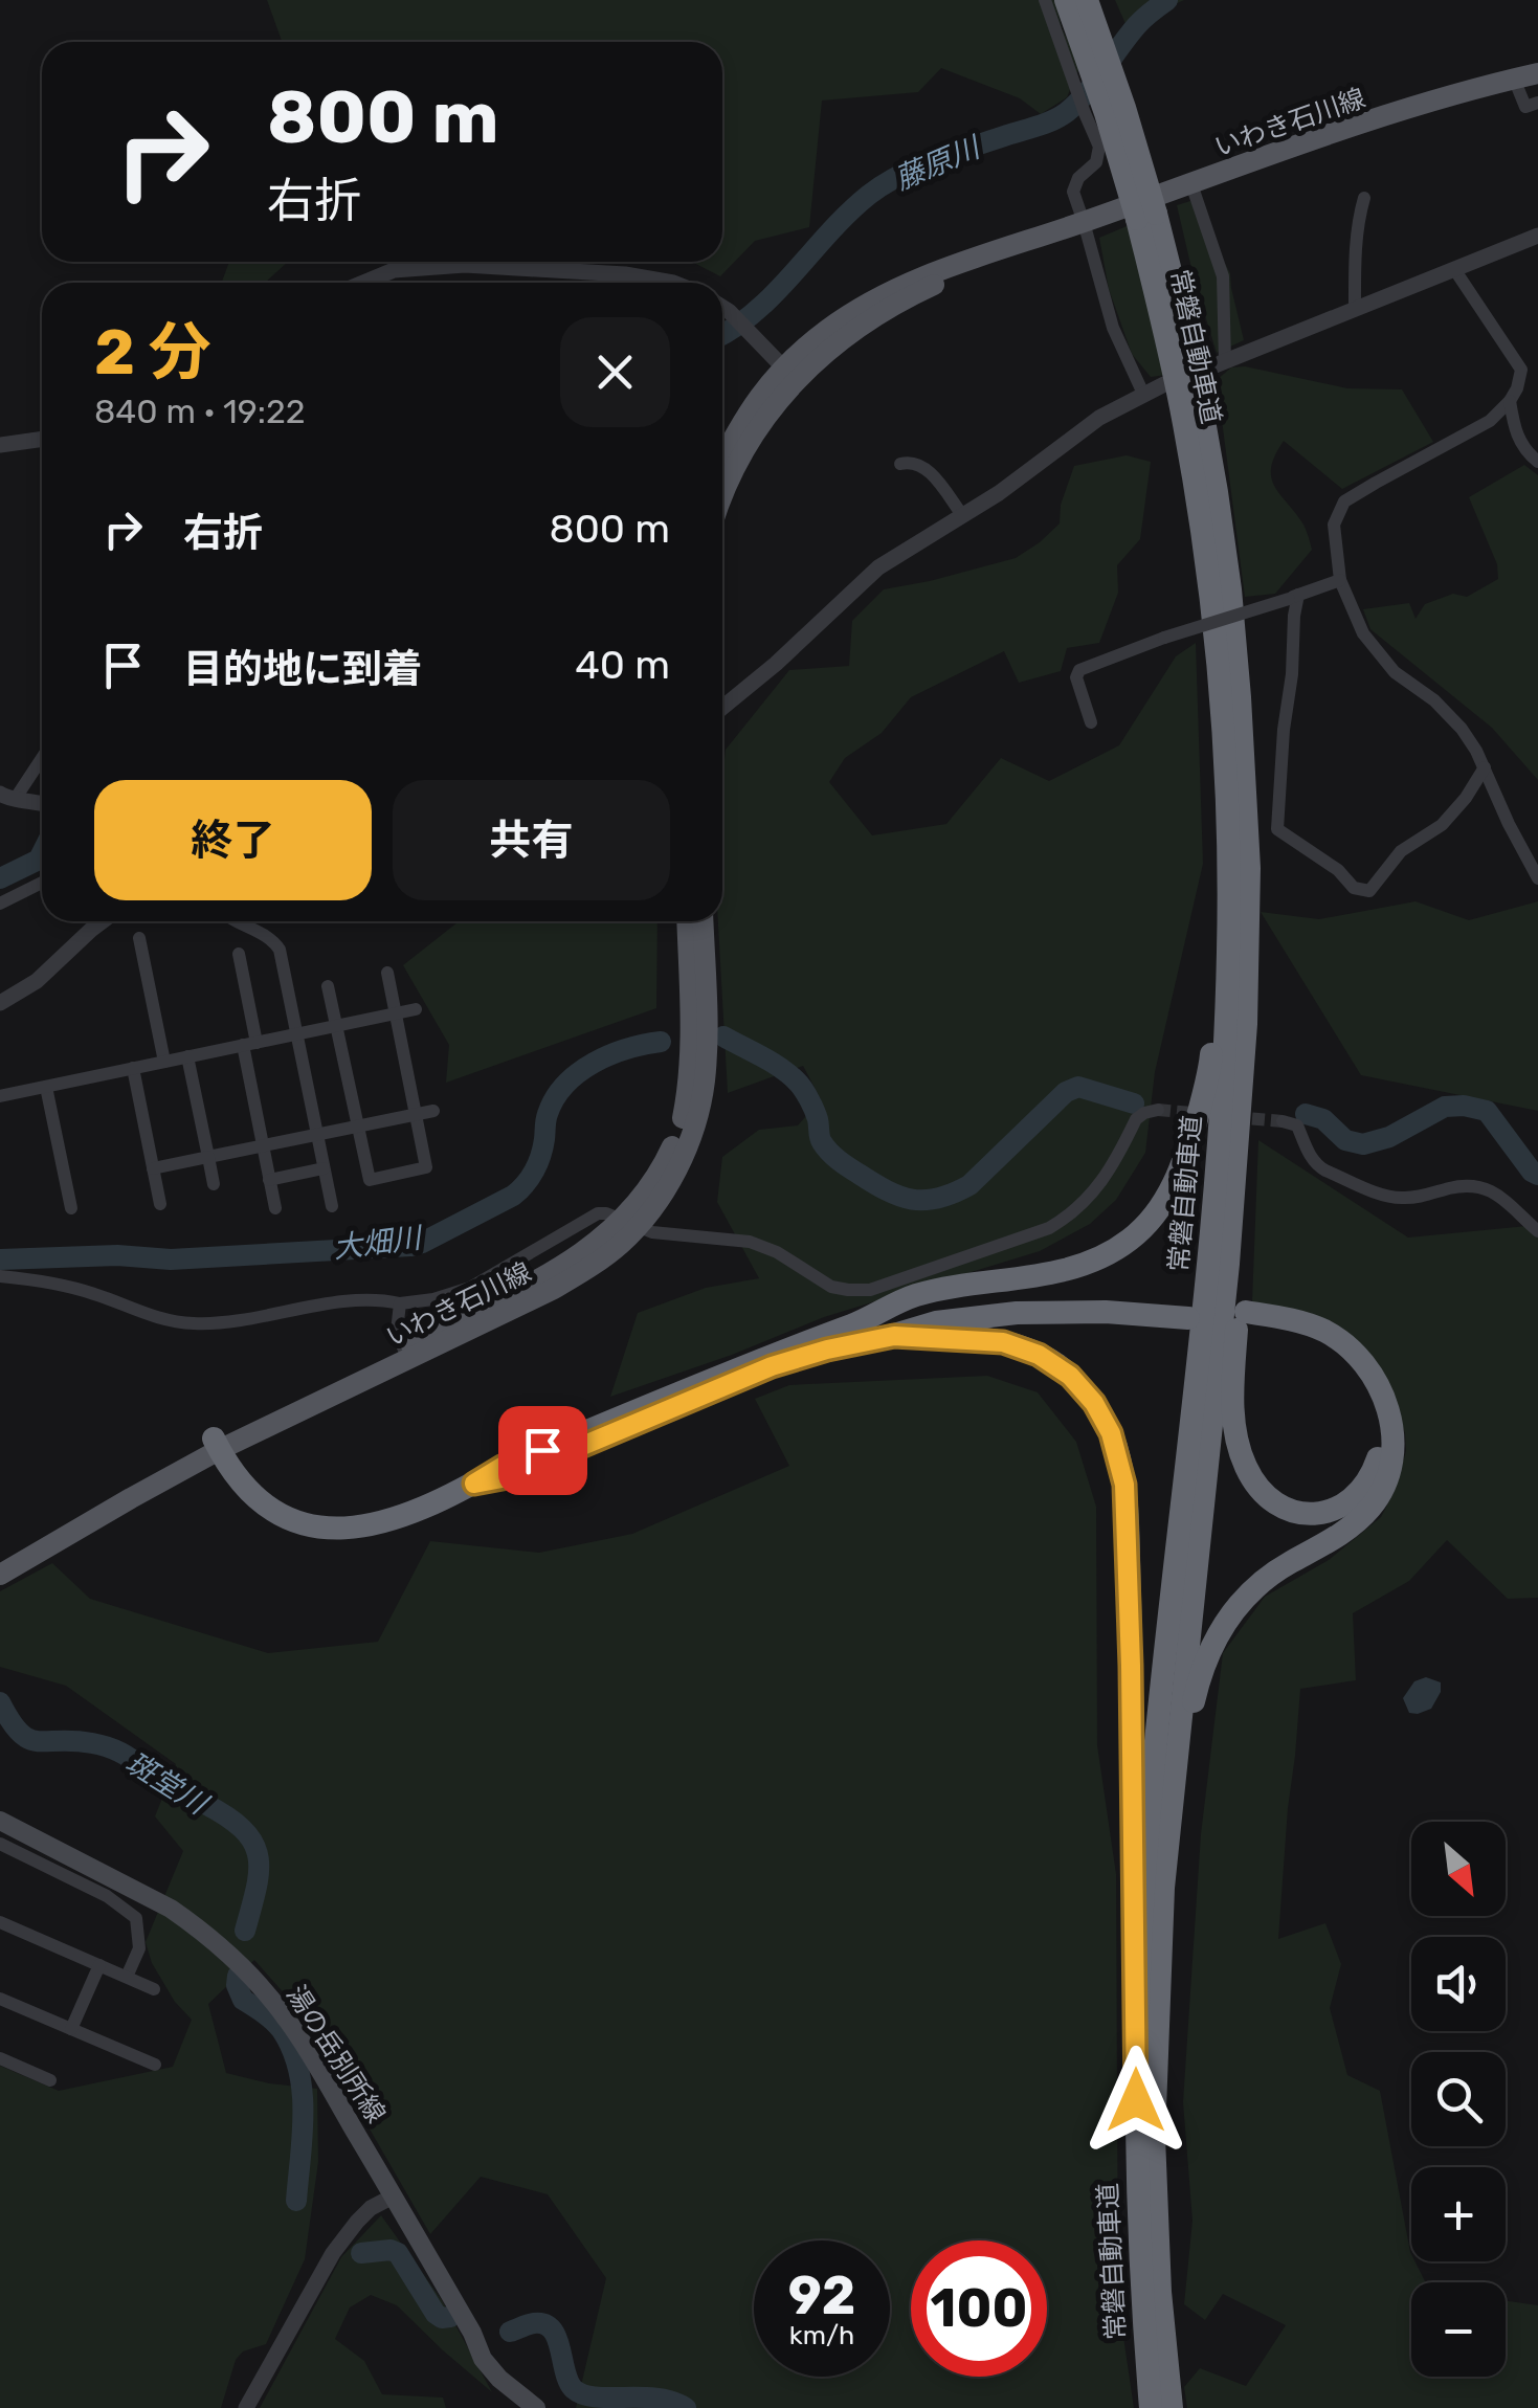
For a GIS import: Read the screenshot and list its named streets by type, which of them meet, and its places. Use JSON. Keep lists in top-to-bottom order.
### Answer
{
  "streets": {
    "highway": ["常磐自動車道"],
    "main road": ["いわき石川線", "湯の岳別所線"]
  },
  "water": ["藤原川", "大畑川", "斑堂川"],
  "north": "bottom right",
  "page": {
    "turn": ["800 m", "右折"],
    "heading": ["2 分", "840 m · 19:22"],
    "list": [
      {
        "name": "右折",
        "value": "800 m"
      },
      {
        "name": "目的地に到着",
        "value": "40 m"
      }
    ],
    "buttons": ["終了", "共有"],
    "map_buttons": ["+", "−"],
    "speed": "92 km/h",
    "limit": "100"
  }
}
